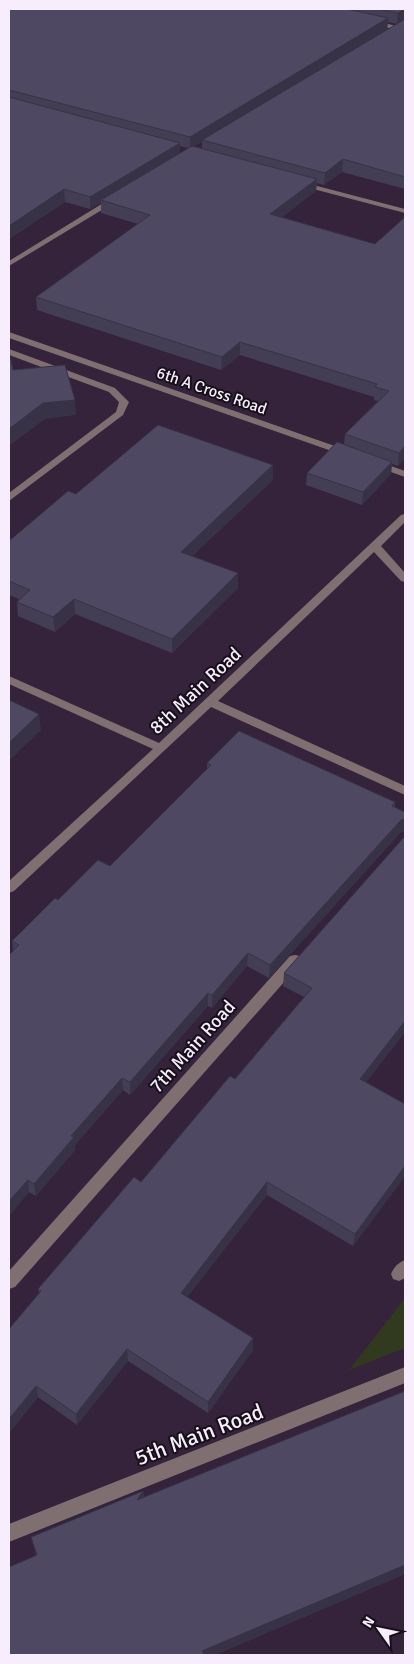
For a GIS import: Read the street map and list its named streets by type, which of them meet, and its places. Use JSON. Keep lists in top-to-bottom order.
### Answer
{
  "streets": {
    "street": [
      "6th A Cross Road",
      "8th Main Road",
      "7th Main Road",
      "5th Main Road"
    ]
  },
  "north": "top left"
}
